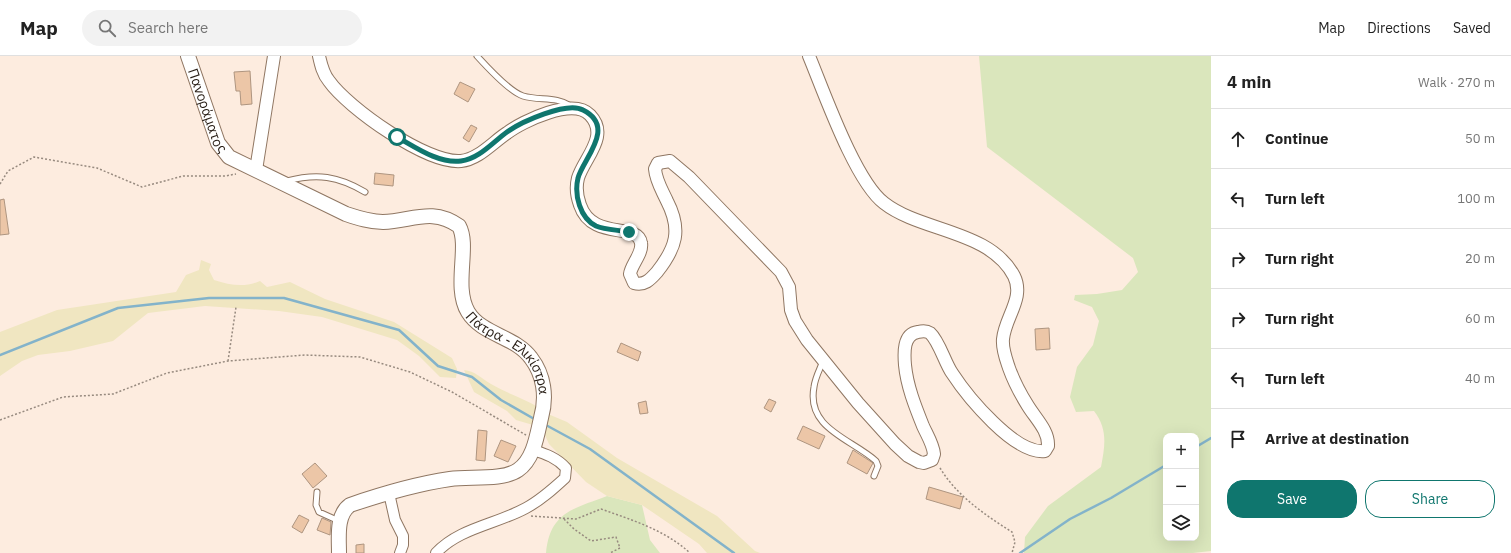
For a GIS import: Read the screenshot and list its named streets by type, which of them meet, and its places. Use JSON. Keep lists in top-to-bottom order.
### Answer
{
  "streets": {
    "main road": ["Πανοράματος", "Πάτρα - Ελικίστρα"]
  },
  "crossings": [
    ["Πανοράματος", "Πάτρα - Ελικίστρα"]
  ],
  "page": {
    "header": "Map",
    "search": "Search here",
    "nav": ["Map", "Directions", "Saved"],
    "heading": ["4 min", "Walk · 270 m"],
    "list": [
      ["Continue", "50 m"],
      ["Turn left", "100 m"],
      ["Turn right", "20 m"],
      ["Turn right", "60 m"],
      ["Turn left", "40 m"],
      "Arrive at destination"
    ],
    "map_buttons": ["+", "−"],
    "buttons": ["Save", "Share"]
  }
}
